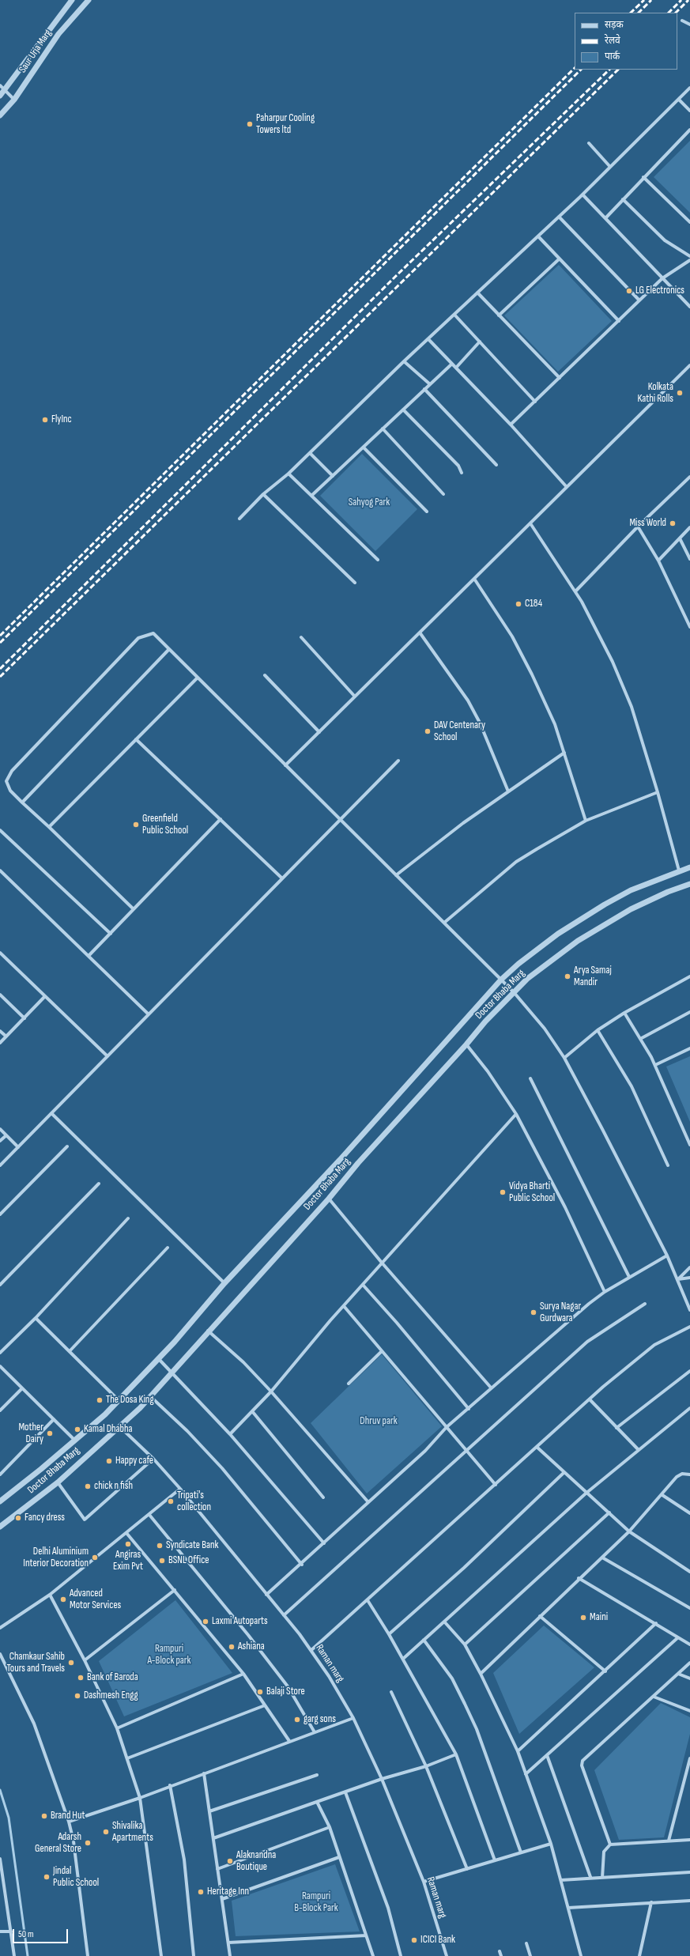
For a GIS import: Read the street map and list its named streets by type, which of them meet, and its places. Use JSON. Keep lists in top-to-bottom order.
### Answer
{
  "streets": {
    "street": ["Saur Urja Marg", "Doctor Bhaba Marg", "Raman marg"]
  },
  "crossings": [
    ["Doctor Bhaba Marg", "Raman marg"]
  ],
  "parks": [
    "Sahyog Park",
    "Dhruv park",
    "Rampuri A-Block park",
    "Rampuri B-Block Park"
  ],
  "places": [
    "Paharpur Cooling Towers ltd",
    "LG Electronics",
    "Kolkata Kathi Rolls",
    "FlyInc",
    "Miss World",
    "C184",
    "DAV Centenary School",
    "Greenfield Public School",
    "Arya Samaj Mandir",
    "Vidya Bharti Public School",
    "Surya Nagar Gurdwara",
    "The Dosa King",
    "Kamal Dhabha",
    "Mother Dairy",
    "Happy cafe",
    "chick n fish",
    "Tripati's collection",
    "Fancy dress",
    "Angiras Exim Pvt",
    "Syndicate Bank",
    "Delhi Aluminium Interior Decoration",
    "BSNL Office",
    "Advanced Motor Services",
    "Maini",
    "Laxmi Autoparts",
    "Ashiana",
    "Chamkaur Sahib Tours and Travels",
    "Bank of Baroda",
    "Balaji Store",
    "Dashmesh Engg",
    "garg sons",
    "Brand Hut",
    "Shivalika Apartments",
    "Adarsh General Store",
    "Alaknandna Boutique",
    "Jindal Public School",
    "Heritage Inn",
    "ICICI Bank"
  ],
  "legend": ["सड़क", "रेलवे", "पार्क"],
  "scale_bar": "50 m"
}
